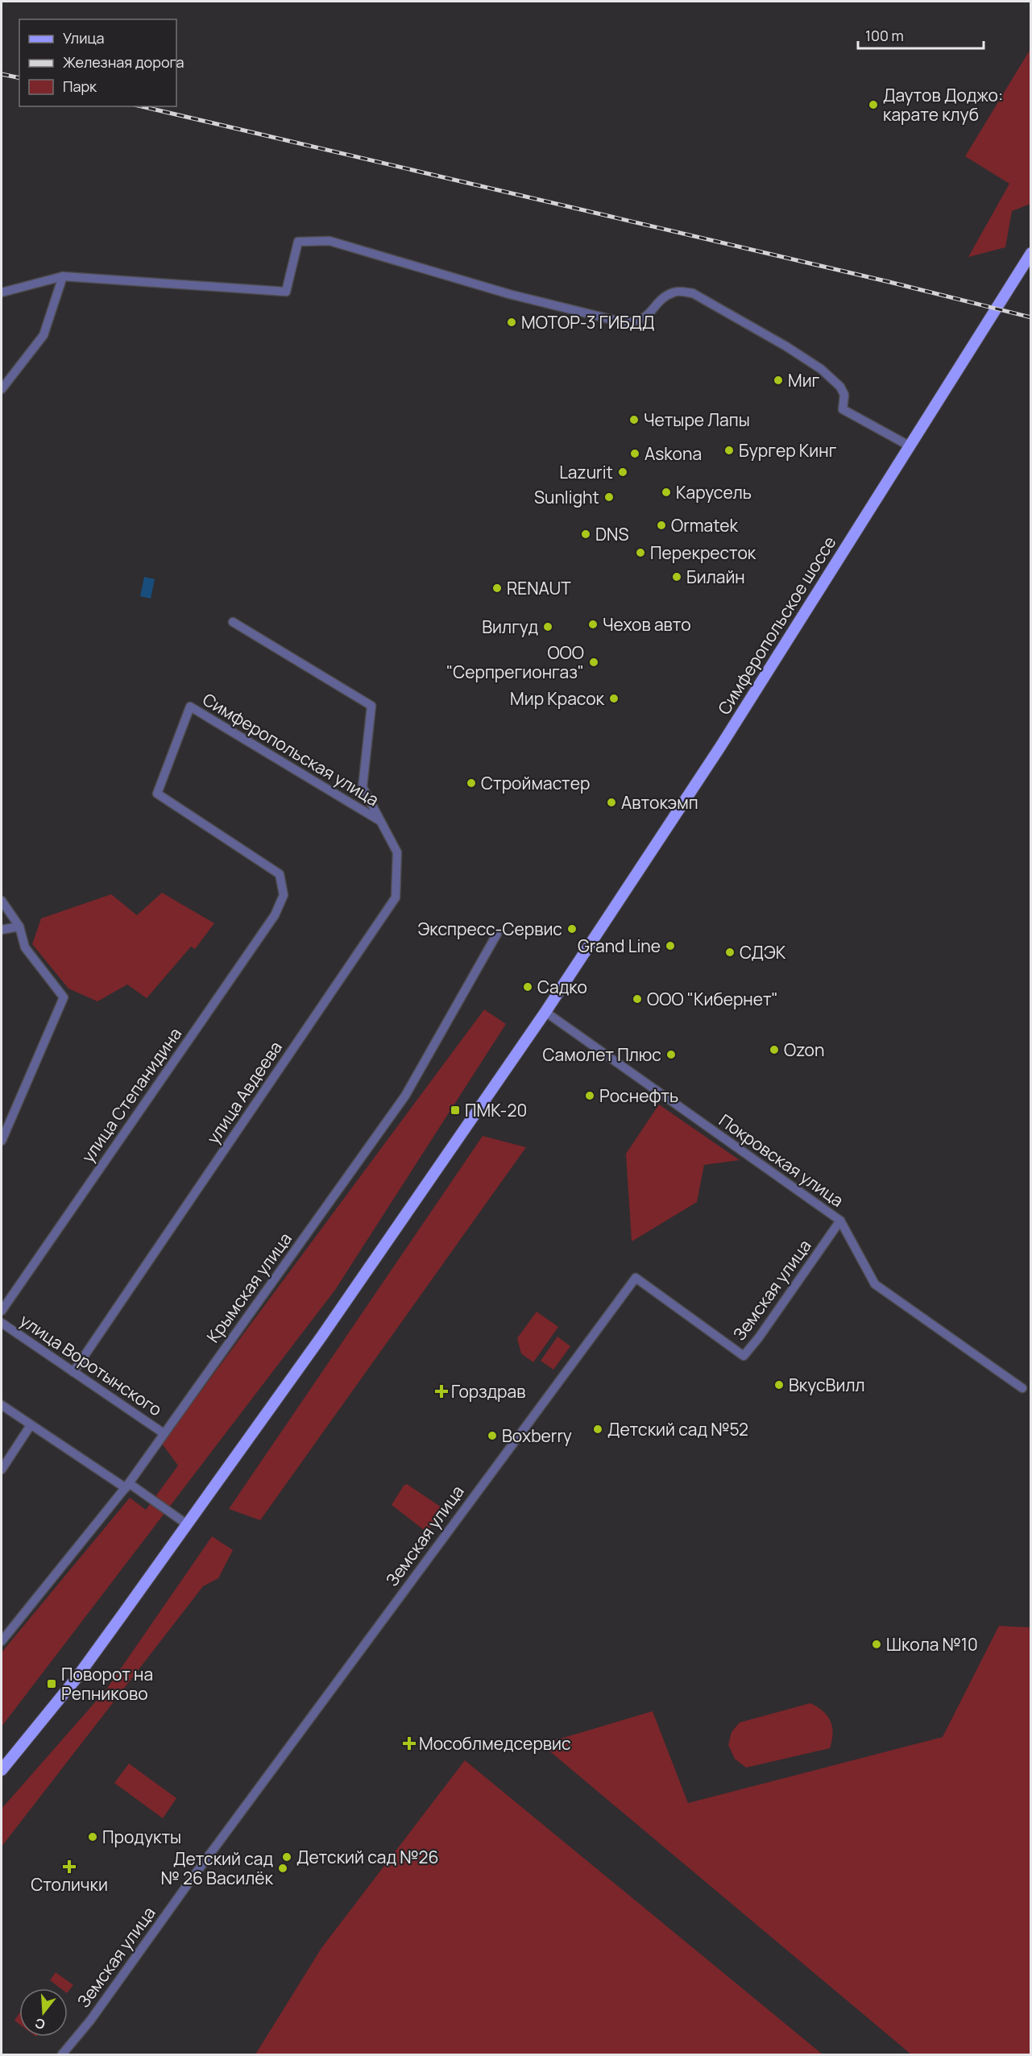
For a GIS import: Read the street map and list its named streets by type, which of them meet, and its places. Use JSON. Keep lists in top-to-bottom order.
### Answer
{
  "streets": {
    "main road": ["Симферопольское шоссе"],
    "street": [
      "Симферопольская улица",
      "улица Авдеева",
      "улица Степанидина",
      "Покровская улица",
      "Крымская улица",
      "Земская улица",
      "улица Воротынского"
    ]
  },
  "crossings": [
    ["Симферопольское шоссе", "Покровская улица"],
    ["Симферопольская улица", "улица Авдеева"],
    ["Симферопольская улица", "улица Степанидина"],
    ["улица Авдеева", "улица Воротынского"],
    ["Покровская улица", "Земская улица"],
    ["Крымская улица", "улица Воротынского"]
  ],
  "places": {
    "other": [
      "Даутов Доджо: карате клуб",
      "МОТОР-3 ГИБДД",
      "Миг",
      "Четыре Лапы",
      "Бургер Кинг",
      "Askona",
      "Lazurit",
      "Карусель",
      "Sunlight",
      "Ormatek",
      "DNS",
      "Перекресток",
      "Билайн",
      "RENAUT",
      "Чехов авто",
      "Вилгуд",
      "ООО \"Серпрегионгаз\"",
      "Мир Красок",
      "Строймастер",
      "Автокэмп",
      "Экспресс-Сервис",
      "Grand Line",
      "СДЭК",
      "Садко",
      "ООО \"Кибернет\"",
      "Ozon",
      "Самолет Плюс",
      "Роснефть",
      "ВкусВилл",
      "Детский сад №52",
      "Boxberry",
      "Школа №10",
      "Продукты",
      "Детский сад №26",
      "Детский сад № 26 Василёк"
    ],
    "transit": ["ПМК-20", "Поворот на Репниково"],
    "health": ["Горздрав", "Мособлмедсервис", "Столички"]
  },
  "legend": ["Улица", "Железная дорога", "Парк"],
  "scale_bar": "100 m",
  "north": "bottom"
}
